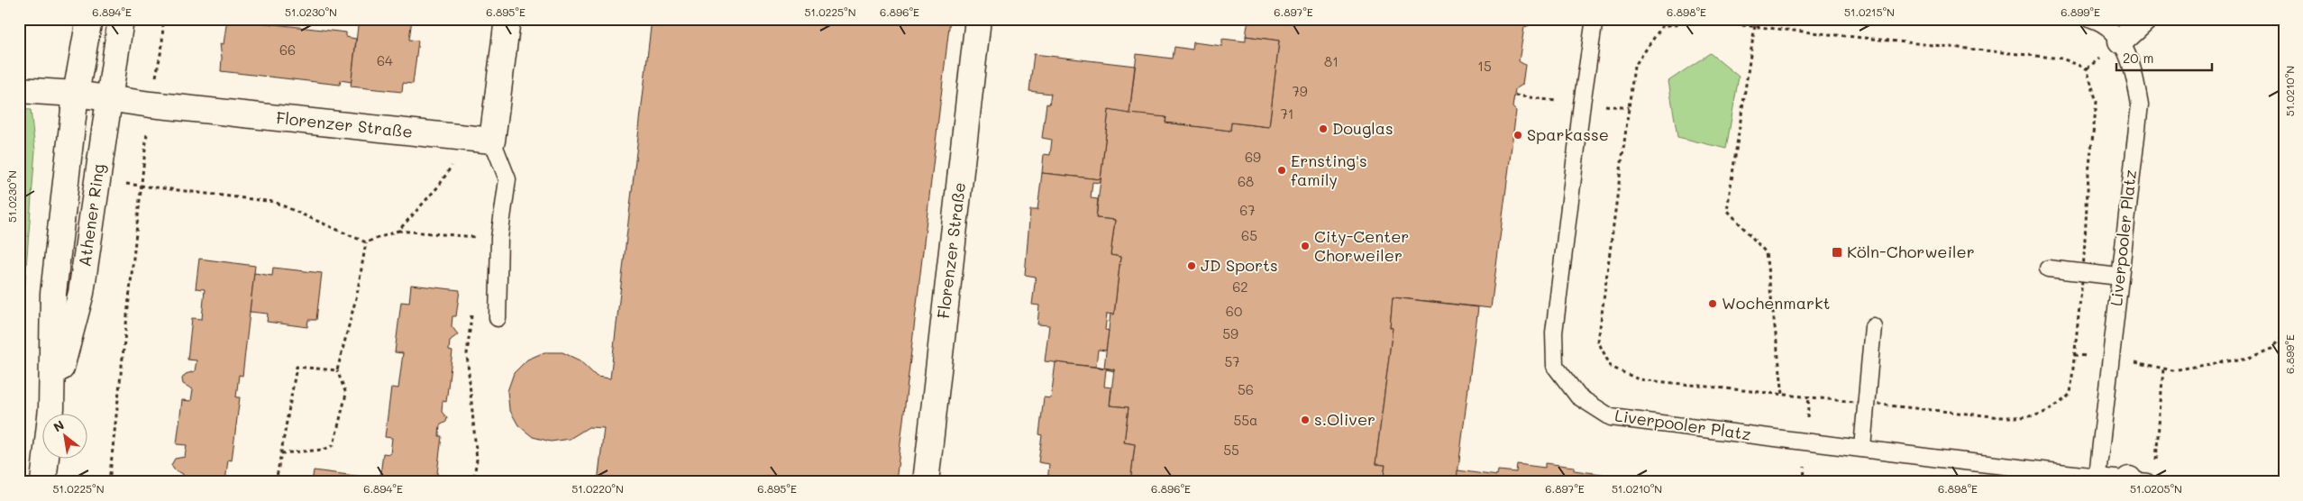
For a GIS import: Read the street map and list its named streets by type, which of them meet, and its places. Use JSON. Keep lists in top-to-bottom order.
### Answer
{
  "streets": {
    "street": ["Florenzer Straße", "Athener Ring"],
    "lane": ["Liverpooler Platz"]
  },
  "crossings": [
    ["Florenzer Straße", "Athener Ring"]
  ],
  "places": {
    "other": [
      "Douglas",
      "Sparkasse",
      "Ernsting's family",
      "City-Center Chorweiler",
      "JD Sports",
      "Wochenmarkt",
      "s.Oliver"
    ],
    "transit": ["Köln-Chorweiler"]
  },
  "house_numbers": [
    "66",
    "64",
    "81",
    "15",
    "79",
    "71",
    "69",
    "68",
    "67",
    "65",
    "62",
    "60",
    "59",
    "57",
    "56",
    "55a",
    "55"
  ],
  "scale_bar": "20 m",
  "north": "top left",
  "coordinates": [
    "6.894°E",
    "51.0230°N",
    "6.895°E",
    "51.0225°N",
    "6.896°E",
    "6.897°E",
    "6.898°E",
    "51.0215°N",
    "6.899°E",
    "51.0210°N",
    "51.0220°N",
    "51.0205°N"
  ]
}
